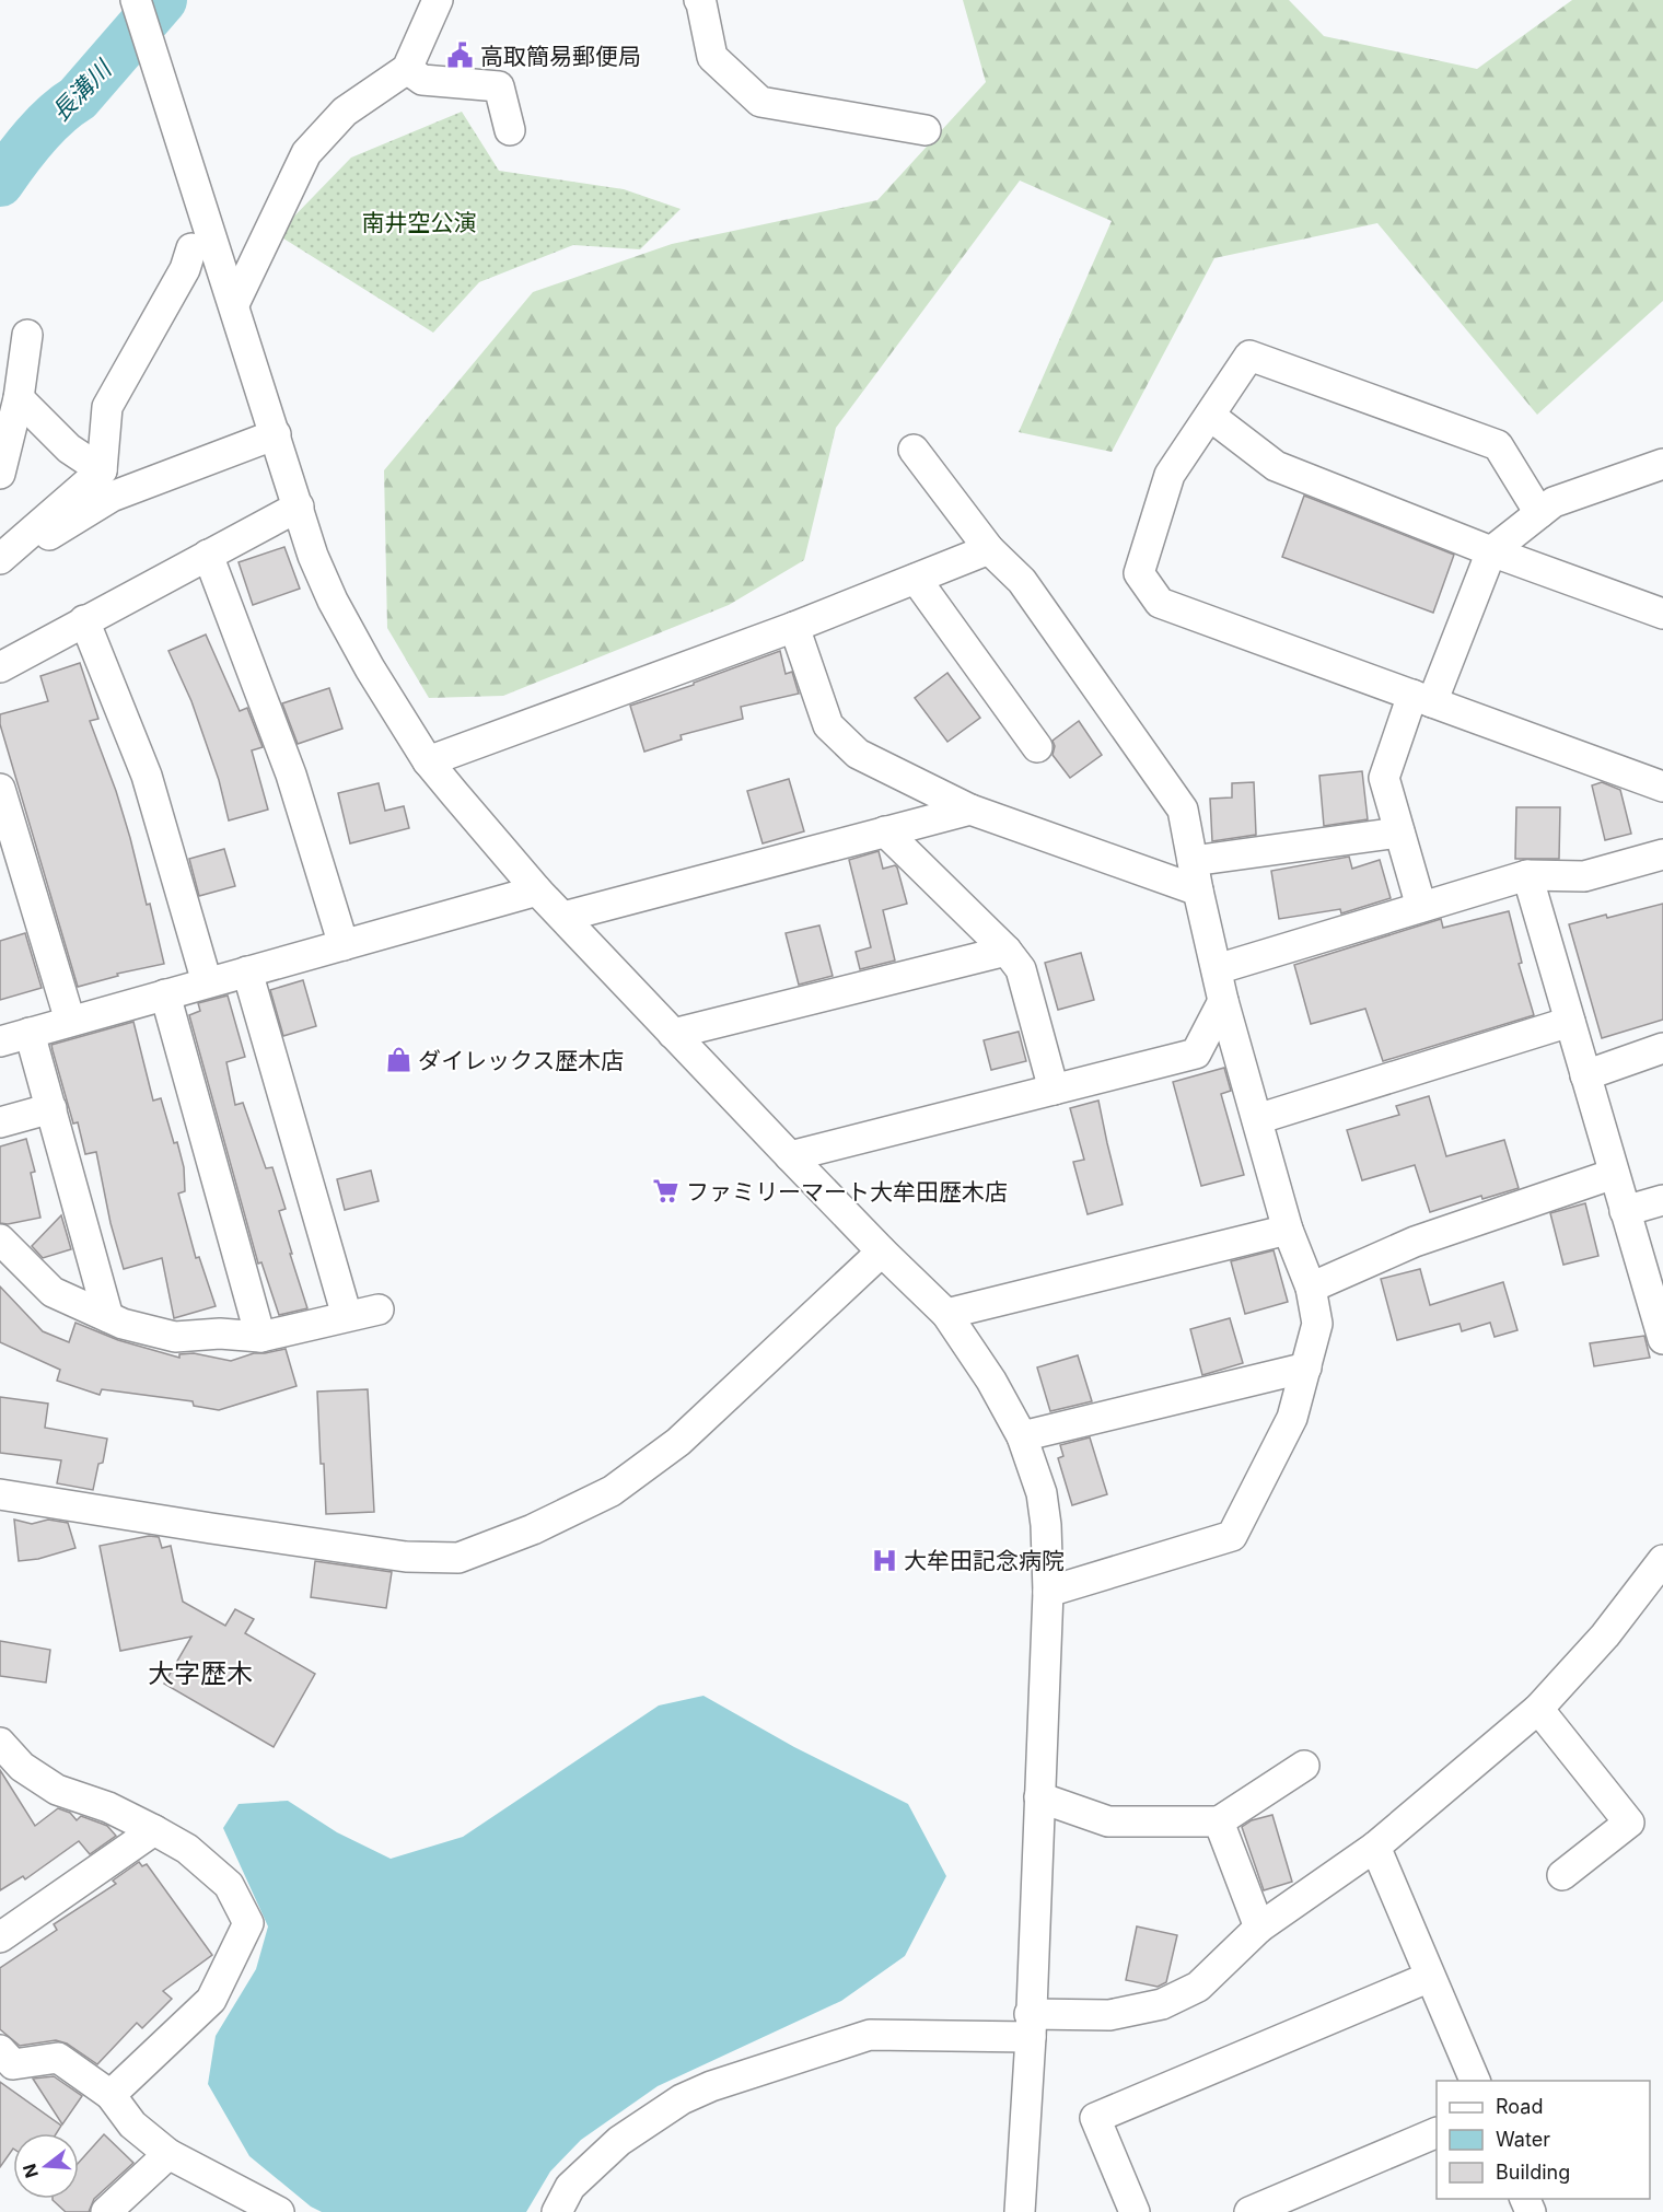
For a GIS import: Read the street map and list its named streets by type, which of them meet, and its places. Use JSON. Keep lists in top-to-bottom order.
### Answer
{
  "districts": ["大字歴木"],
  "water": ["長溝川"],
  "parks": ["南井空公演"],
  "places": {
    "public building": ["高取簡易郵便局"],
    "shop": ["ダイレックス歴木店"],
    "supermarket": ["ファミリーマート大牟田歴木店"],
    "hospital": ["大牟田記念病院"]
  },
  "legend": ["Road", "Water", "Building"],
  "north": "left"
}
